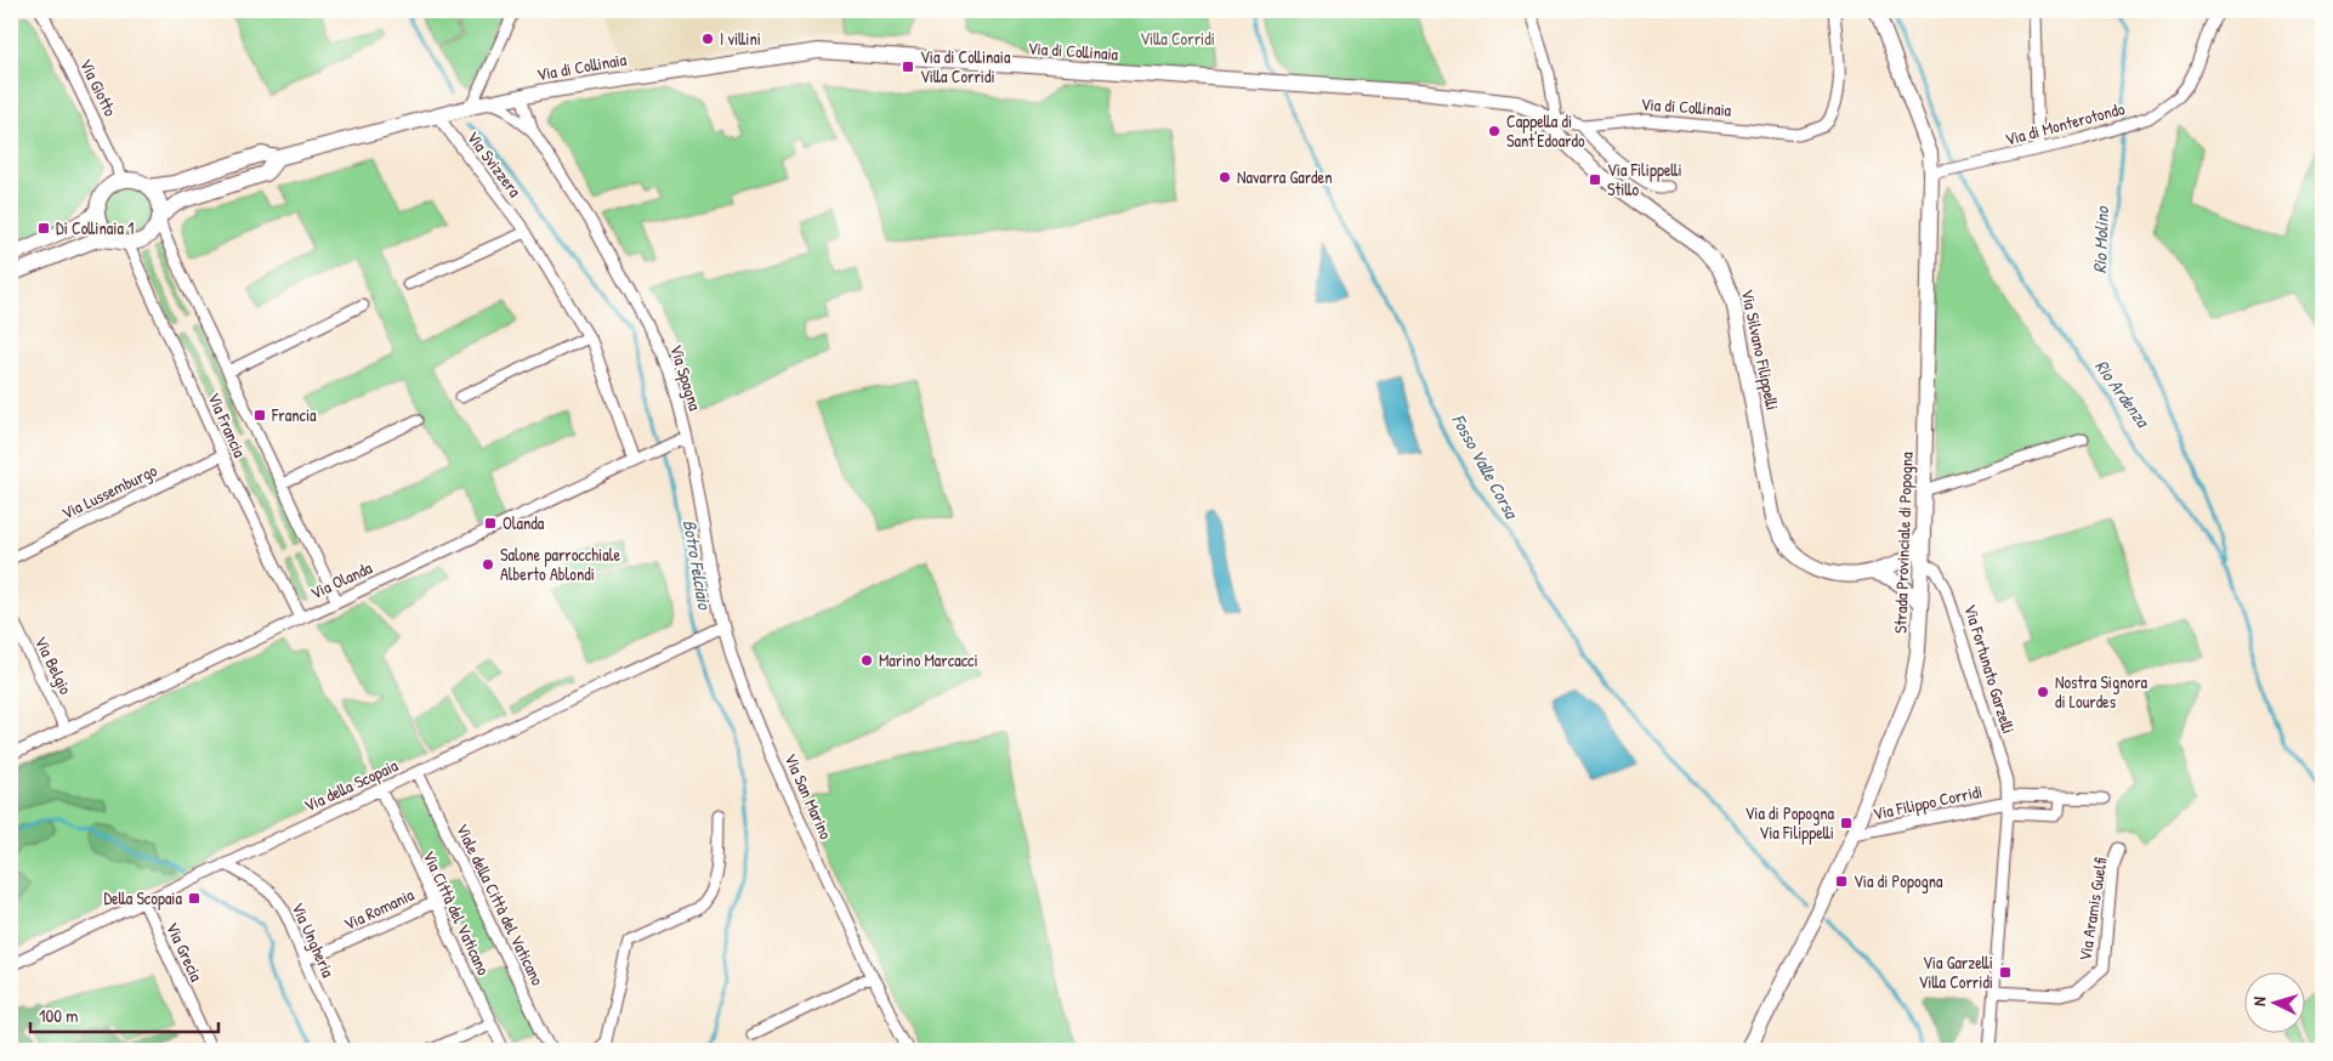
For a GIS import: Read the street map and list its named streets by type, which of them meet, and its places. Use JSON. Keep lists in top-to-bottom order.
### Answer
{
  "streets": {
    "street": [
      "Via di Collinaia",
      "Via Giotto",
      "Via di Monterotondo",
      "Via Svizzera",
      "Via Silvano Filippelli",
      "Via Spagna",
      "Via Francia",
      "Via Lussemburgo",
      "Strada Provinciale di Popogna",
      "Via Olanda",
      "Via Belgio",
      "Via Fortunato Garzelli",
      "Via della Scopaia",
      "Via San Marino",
      "Via Filippo Corridi",
      "Viale della Città del Vaticano",
      "Via Romania",
      "Via Aramis Guelfi",
      "Via Città del Vaticano",
      "Via Ungheria",
      "Via Grecia"
    ]
  },
  "crossings": [
    ["Via di Collinaia", "Via Giotto"],
    ["Via di Collinaia", "Via Svizzera"],
    ["Via di Collinaia", "Via Silvano Filippelli"],
    ["Via di Collinaia", "Via Spagna"],
    ["Via di Collinaia", "Via Francia"],
    ["Via Giotto", "Via Francia"],
    ["Via di Monterotondo", "Strada Provinciale di Popogna"],
    ["Via Svizzera", "Via Olanda"],
    ["Via Silvano Filippelli", "Strada Provinciale di Popogna"],
    ["Via Silvano Filippelli", "Via Fortunato Garzelli"],
    ["Via Spagna", "Via Olanda"],
    ["Via Spagna", "Via della Scopaia"],
    ["Via Spagna", "Via San Marino"],
    ["Via Francia", "Via Lussemburgo"],
    ["Via Francia", "Via Olanda"],
    ["Strada Provinciale di Popogna", "Via Fortunato Garzelli"],
    ["Strada Provinciale di Popogna", "Via Filippo Corridi"],
    ["Via Olanda", "Via Belgio"],
    ["Via Fortunato Garzelli", "Via Filippo Corridi"],
    ["Via Fortunato Garzelli", "Via Aramis Guelfi"],
    ["Via della Scopaia", "Via San Marino"],
    ["Via della Scopaia", "Viale della Città del Vaticano"],
    ["Via della Scopaia", "Via Città del Vaticano"],
    ["Via della Scopaia", "Via Ungheria"],
    ["Via della Scopaia", "Via Grecia"],
    ["Via Romania", "Via Città del Vaticano"],
    ["Via Romania", "Via Ungheria"]
  ],
  "water": [
    "Rio Molino",
    "Rio Ardenza",
    "Fosso Valle Corsa",
    "Botro Felciaio"
  ],
  "parks": ["Villa Corridi"],
  "places": {
    "other": [
      "I villini",
      "Cappella di Sant'Edoardo",
      "Navarra Garden",
      "Salone parrocchiale Alberto Ablondi",
      "Marino Marcacci",
      "Nostra Signora di Lourdes"
    ],
    "transit": [
      "Via di Collinaia Villa Corridi",
      "Via Filippelli Stillo",
      "Di Collinaia 1",
      "Francia",
      "Olanda",
      "Via di Popogna Via Filippelli",
      "Via di Popogna",
      "Della Scopaia",
      "Via Garzelli Villa Corridi"
    ]
  },
  "scale_bar": "100 m",
  "north": "left"
}
